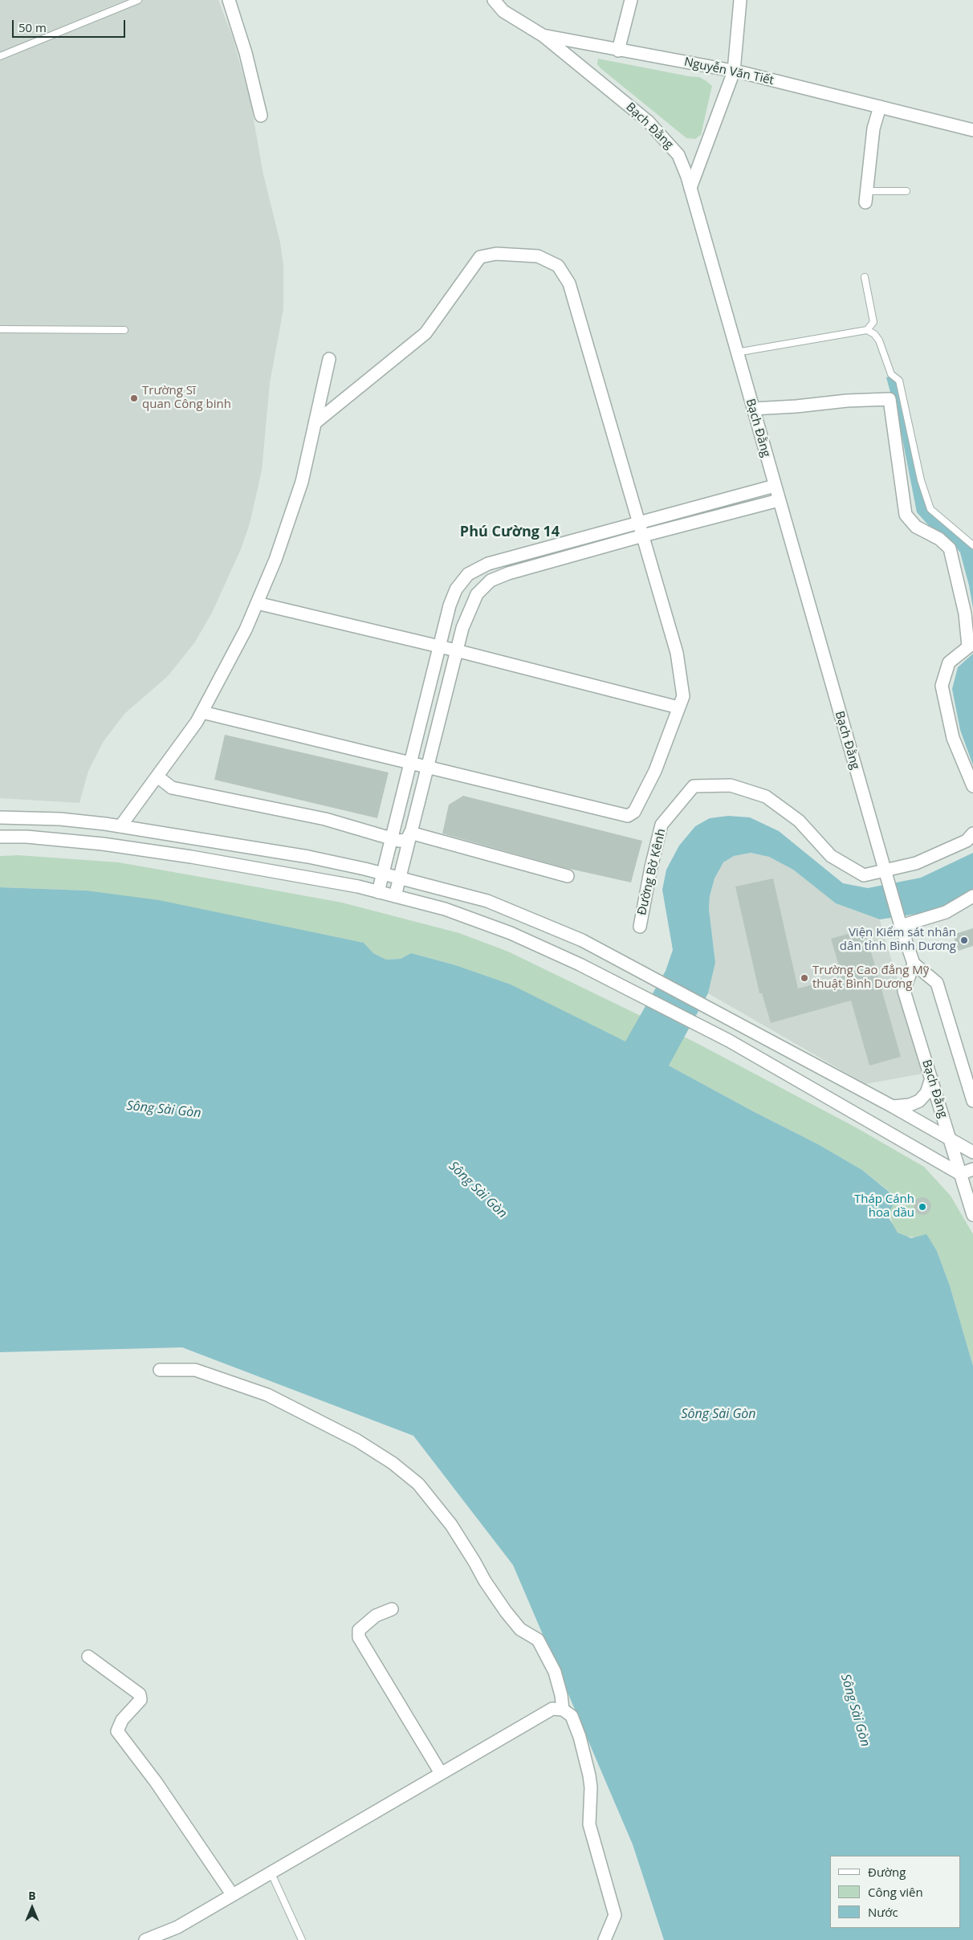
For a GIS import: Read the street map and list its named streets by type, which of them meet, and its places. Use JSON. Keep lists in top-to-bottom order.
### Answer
{
  "streets": {
    "street": ["Nguyễn Văn Tiết", "Bạch Đằng", "Đường Bờ Kênh"]
  },
  "crossings": [
    ["Nguyễn Văn Tiết", "Bạch Đằng"],
    ["Bạch Đằng", "Đường Bờ Kênh"]
  ],
  "districts": ["Phú Cường 14"],
  "water": ["Sông Sài Gòn"],
  "places": [
    "Trường Sĩ quan Công binh",
    "Viện Kiểm sát nhân dân tỉnh Bình Dương",
    "Trường Cao đẳng Mỹ thuật Bình Dương",
    "Tháp Cánh hoa dầu"
  ],
  "legend": ["Đường", "Công viên", "Nước"],
  "scale_bar": "50 m",
  "north": "top"
}
